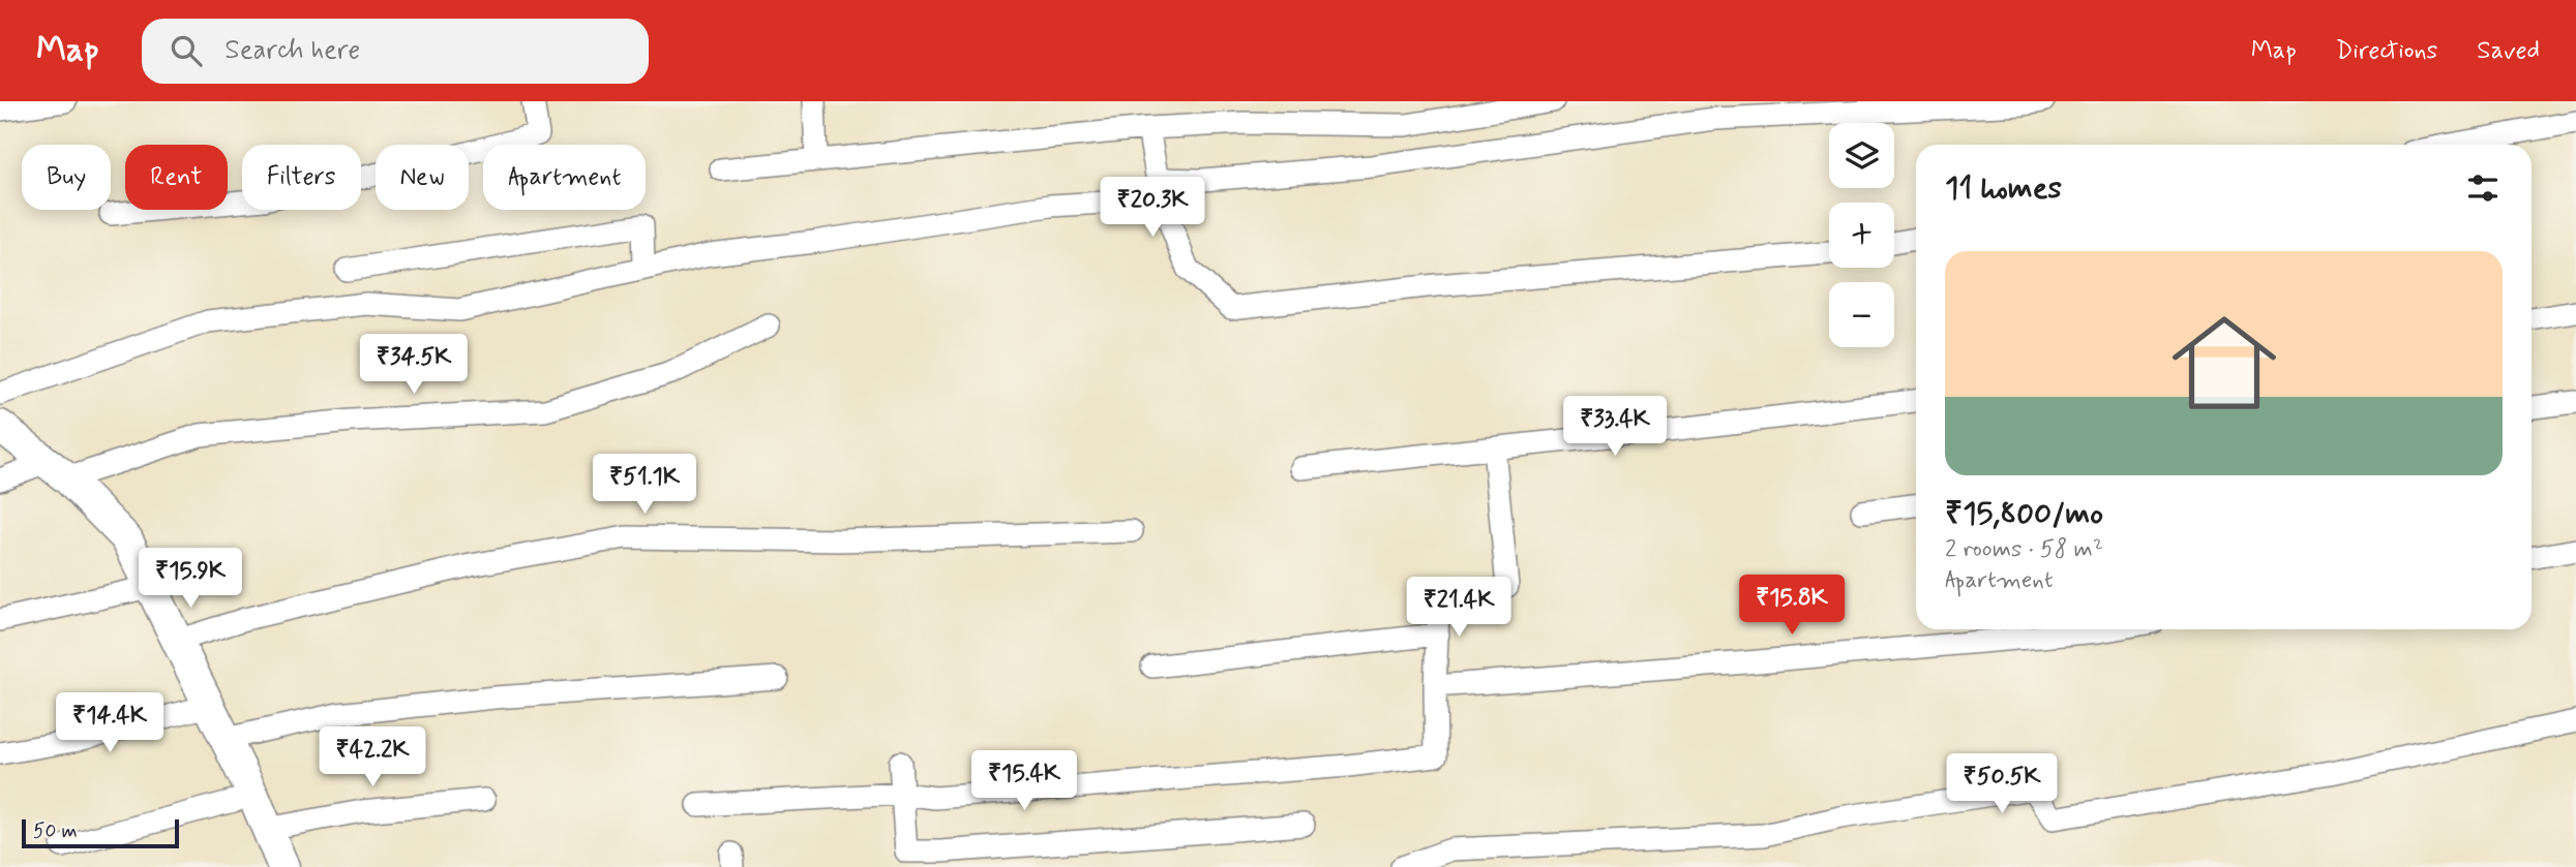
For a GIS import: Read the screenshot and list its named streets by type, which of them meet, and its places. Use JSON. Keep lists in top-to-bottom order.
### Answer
{
  "scale_bar": "50 m",
  "page": {
    "header": "Map",
    "search": "Search here",
    "nav": ["Map", "Directions", "Saved"],
    "map_buttons": ["+", "−"],
    "chip": [
      "Buy",
      "Rent",
      "Filters",
      "New",
      "Apartment"
    ],
    "heading": "11 homes",
    "price": [
      "₹20.3K",
      "₹34.5K",
      "₹33.4K",
      "₹51.1K",
      "₹15.9K",
      "₹15.8K",
      "₹21.4K",
      "₹14.4K",
      "₹42.2K",
      "₹15.4K",
      "₹50.5K"
    ],
    "list": [
      {
        "name": "₹15,800/mo",
        "note": "2 rooms · 58 m² · Apartment"
      }
    ],
    "scale": "50 m"
  }
}
